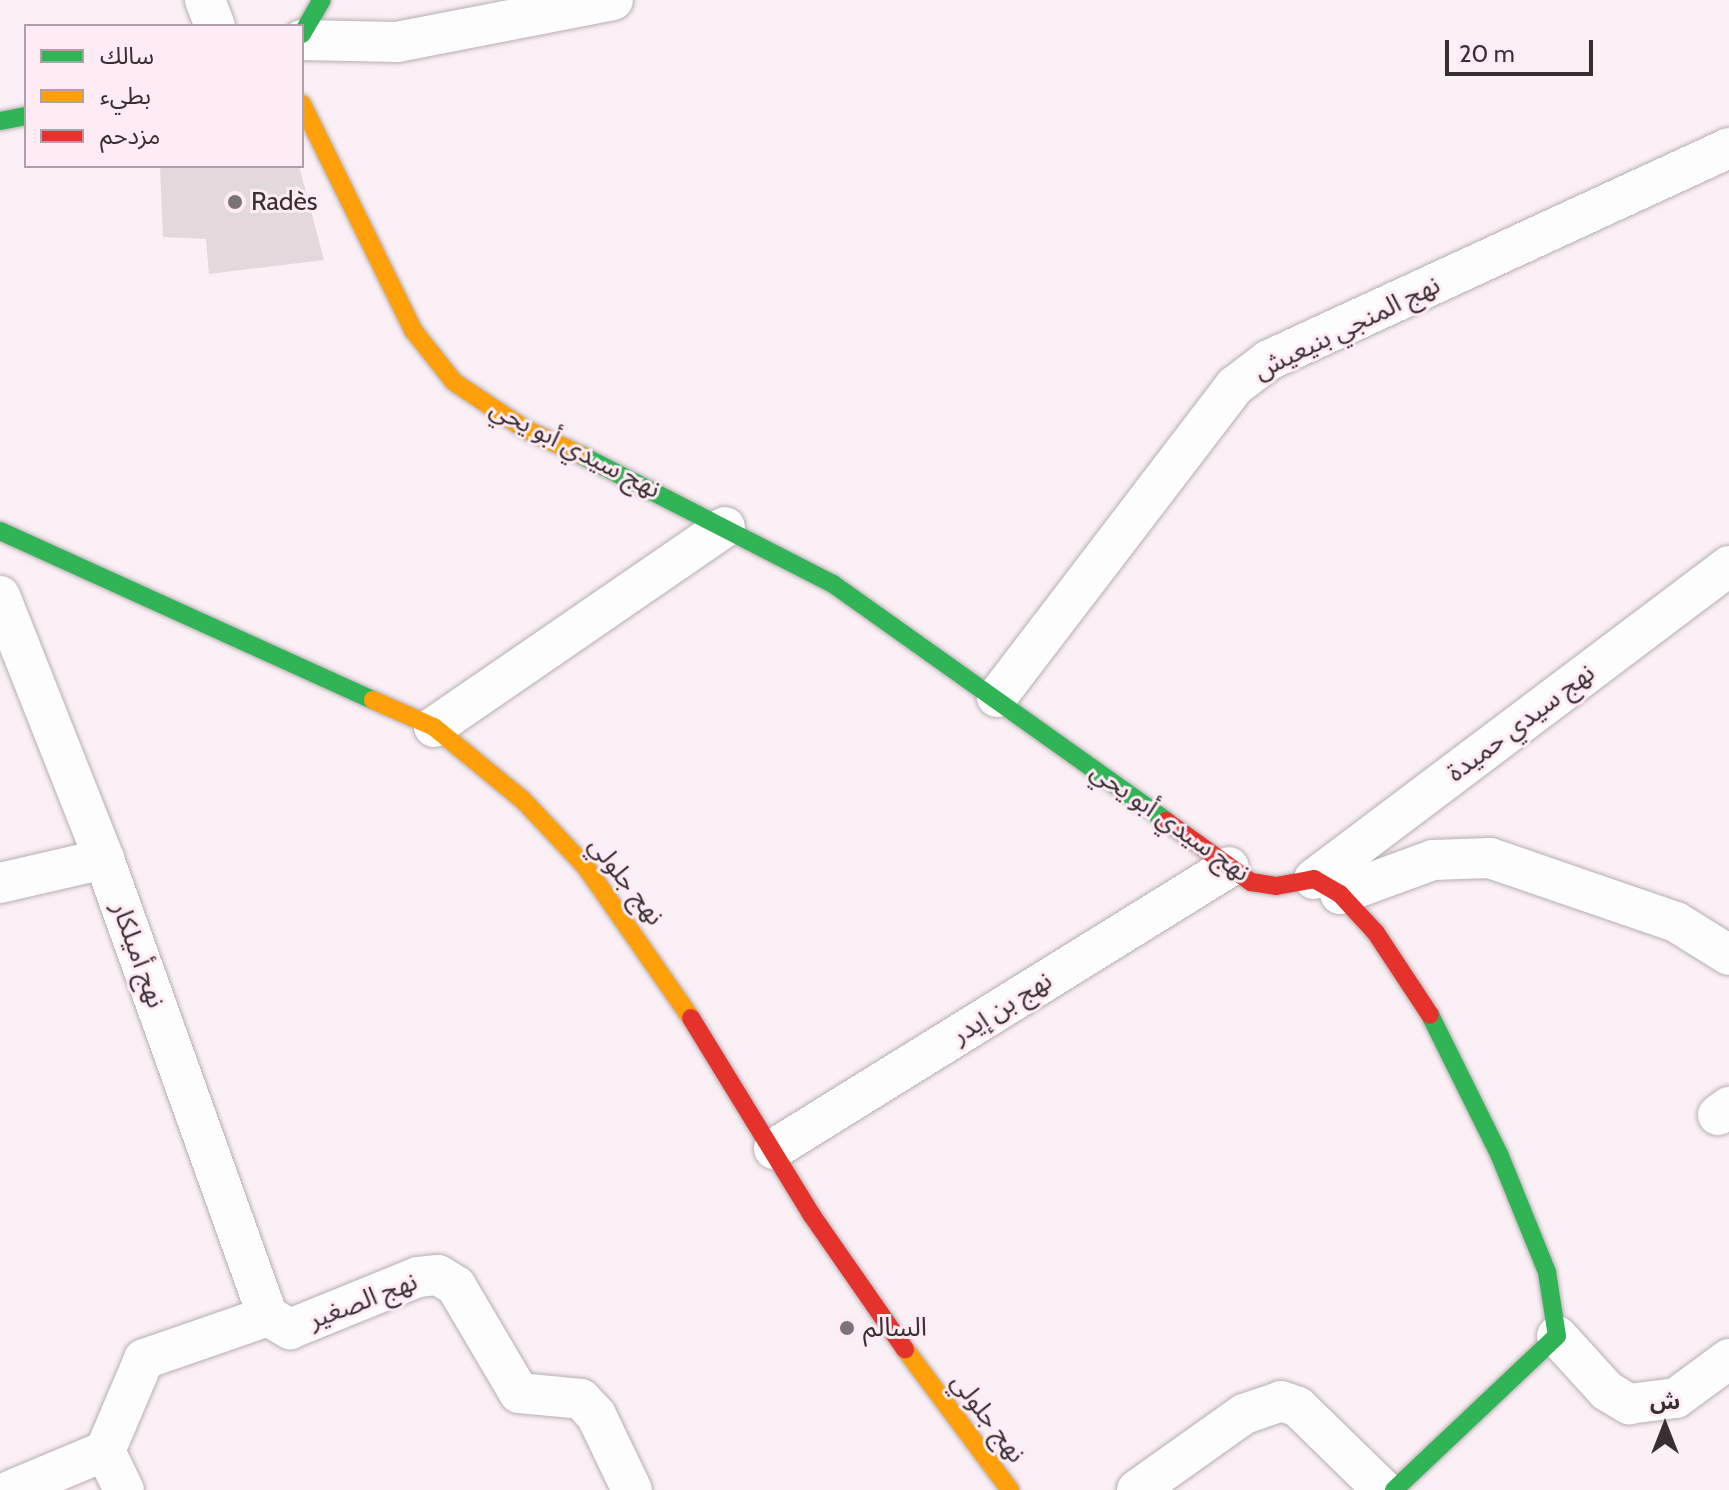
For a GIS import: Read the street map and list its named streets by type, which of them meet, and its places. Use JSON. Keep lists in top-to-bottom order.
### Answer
{
  "streets": {
    "street": [
      "نهج المنجي بنيعيش",
      "نهج سيدي أبو يحي",
      "نهج سيدي حميدة",
      "نهج جلولي",
      "نهج أميلكار",
      "نهج بن إيدر",
      "نهج الصغير"
    ]
  },
  "crossings": [
    ["نهج المنجي بنيعيش", "نهج سيدي أبو يحي"],
    ["نهج سيدي أبو يحي", "نهج سيدي حميدة"],
    ["نهج سيدي أبو يحي", "نهج بن إيدر"],
    ["نهج جلولي", "نهج بن إيدر"],
    ["نهج أميلكار", "نهج الصغير"]
  ],
  "places": ["Radès", "السالم"],
  "legend": ["سالك", "بطيء", "مزدحم"],
  "scale_bar": "20 m",
  "north": "top"
}
